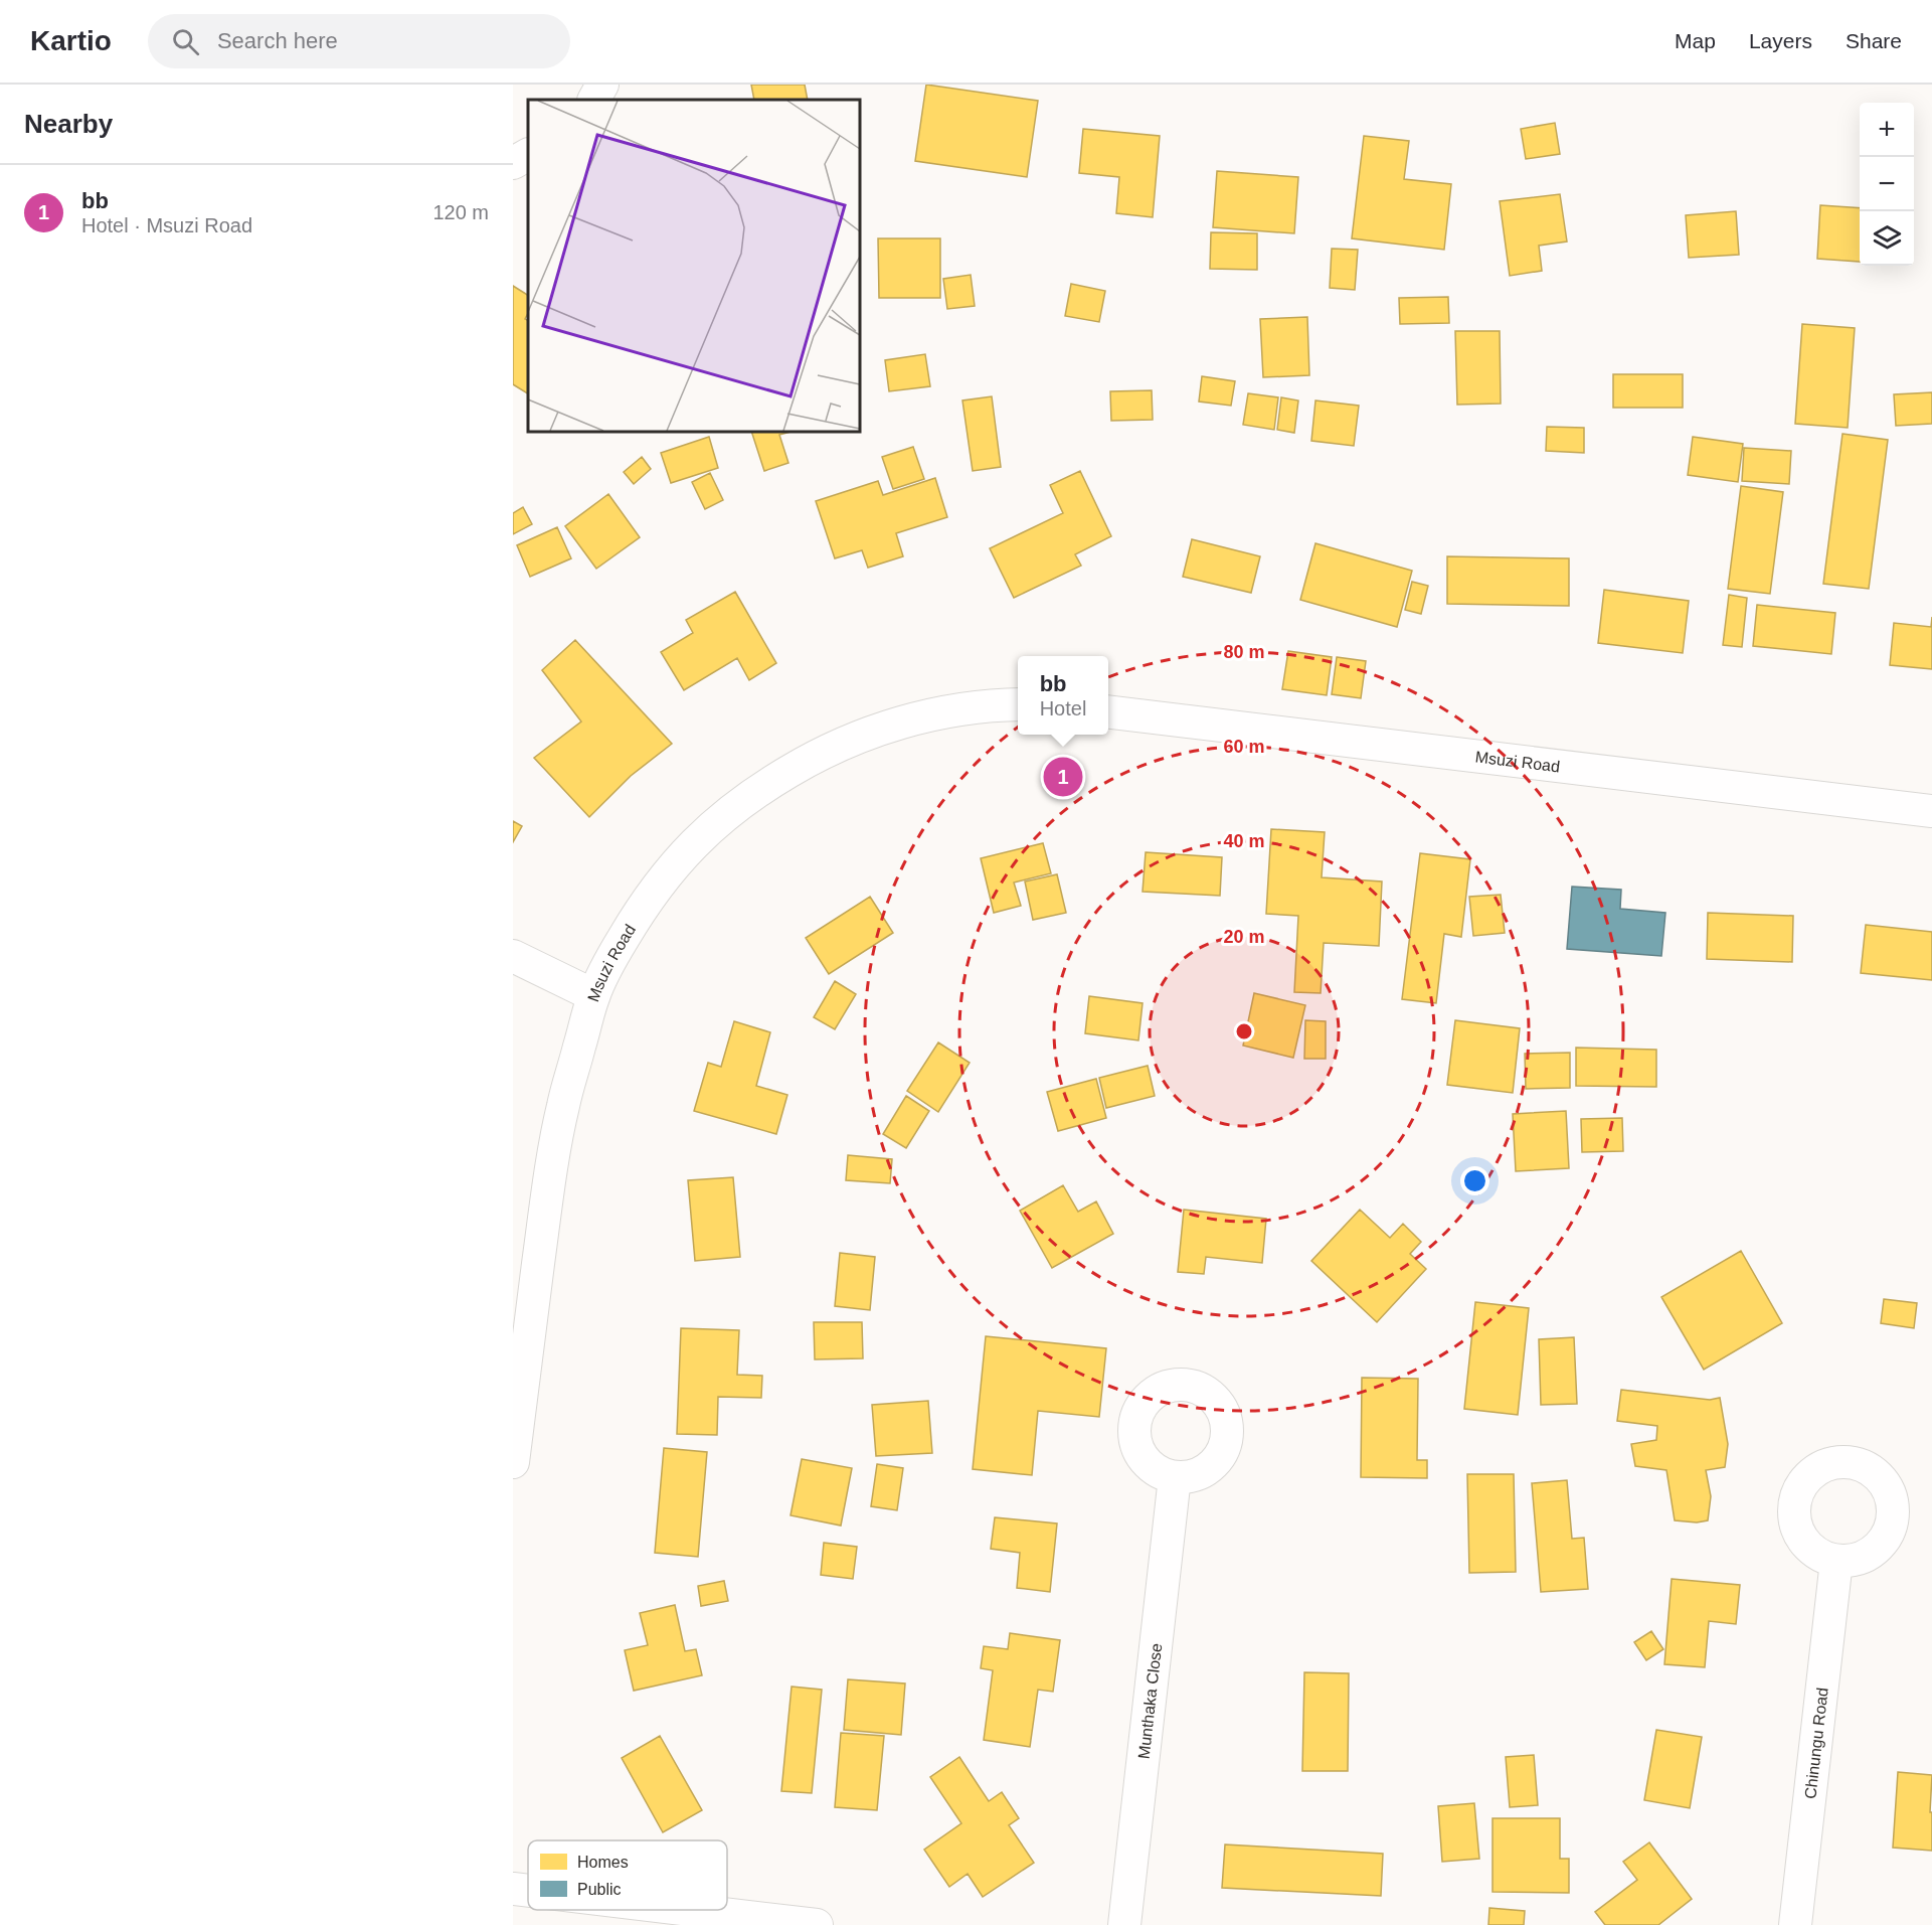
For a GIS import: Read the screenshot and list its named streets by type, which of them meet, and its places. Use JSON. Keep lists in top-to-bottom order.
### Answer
{
  "streets": {
    "street": ["Msuzi Road", "Munthaka Close", "Chinungu Road"]
  },
  "legend": ["Homes", "Public"],
  "page": {
    "header": "Kartio",
    "search": "Search here",
    "nav": ["Map", "Layers", "Share"],
    "heading": "Nearby",
    "map_buttons": ["+", "−"],
    "list": [
      {
        "mark": "1",
        "name": "bb",
        "note": "Hotel · Msuzi Road",
        "value": "120 m"
      }
    ],
    "popup": ["bb", "Hotel"],
    "pins": "1"
  },
  "rings": [
    "80 m",
    "60 m",
    "40 m",
    "20 m"
  ]
}
